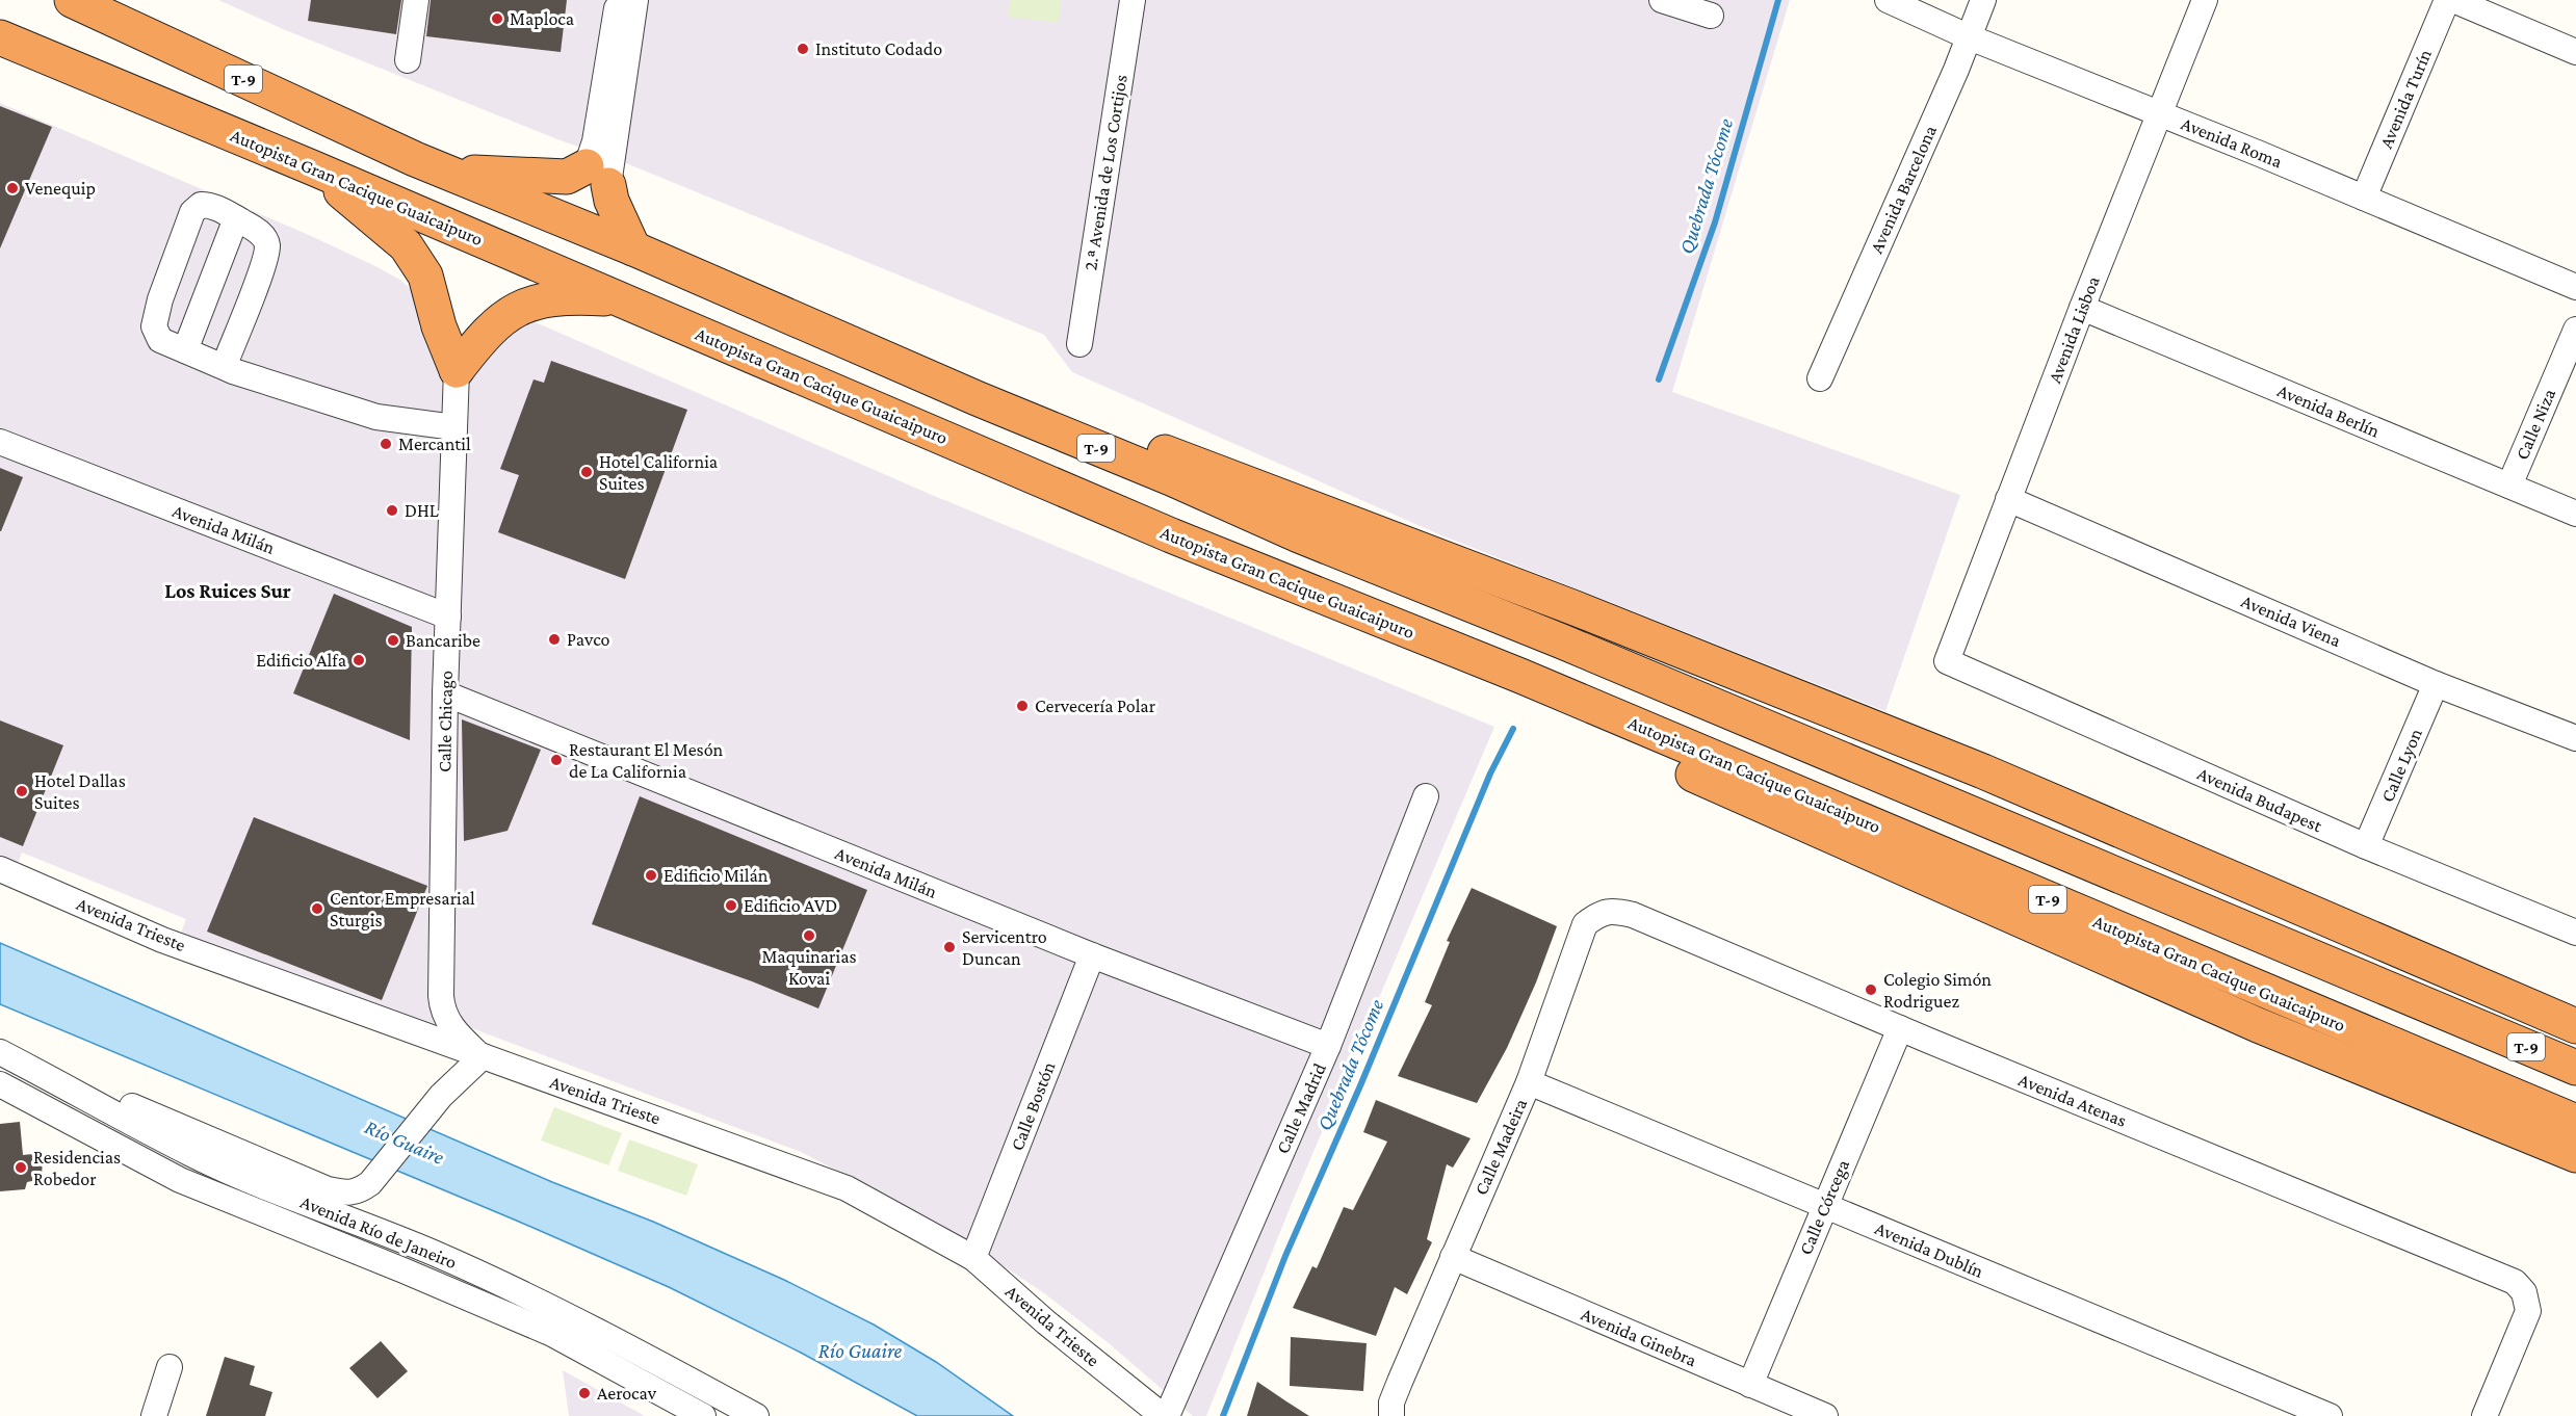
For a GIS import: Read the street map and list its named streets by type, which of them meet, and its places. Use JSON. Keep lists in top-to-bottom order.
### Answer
{
  "streets": {
    "highway": ["T-9", "Autopista Gran Cacique Guaicaipuro"],
    "street": [
      "Avenida Turín",
      "Avenida Roma",
      "2.ª Avenida de Los Cortijos",
      "Avenida Barcelona",
      "Avenida Lisboa",
      "Avenida Berlín",
      "Calle Niza",
      "Avenida Milán",
      "Avenida Viena",
      "Calle Chicago",
      "Calle Lyon",
      "Avenida Budapest",
      "Avenida Trieste",
      "Avenida Atenas",
      "Calle Bostón",
      "Calle Madrid",
      "Calle Madeira",
      "Calle Córcega",
      "Avenida Río de Janeiro",
      "Avenida Dublín",
      "Avenida Ginebra"
    ]
  },
  "crossings": [
    ["Avenida Turín", "Avenida Roma"],
    ["Avenida Roma", "Avenida Barcelona"],
    ["Avenida Roma", "Avenida Lisboa"],
    ["Avenida Lisboa", "Avenida Berlín"],
    ["Avenida Lisboa", "Avenida Viena"],
    ["Avenida Lisboa", "Avenida Budapest"],
    ["Avenida Berlín", "Calle Niza"],
    ["Avenida Milán", "Calle Chicago"],
    ["Avenida Milán", "Calle Bostón"],
    ["Avenida Milán", "Calle Madrid"],
    ["Avenida Viena", "Calle Lyon"],
    ["Calle Chicago", "Avenida Trieste"],
    ["Calle Lyon", "Avenida Budapest"],
    ["Avenida Trieste", "Calle Bostón"],
    ["Avenida Trieste", "Calle Madrid"],
    ["Avenida Atenas", "Calle Madeira"],
    ["Avenida Atenas", "Calle Córcega"],
    ["Calle Madeira", "Avenida Dublín"],
    ["Calle Madeira", "Avenida Ginebra"],
    ["Calle Córcega", "Avenida Dublín"],
    ["Calle Córcega", "Avenida Ginebra"]
  ],
  "districts": ["Los Ruices Sur"],
  "water": ["Quebrada Tócome", "Río Guaire"],
  "places": [
    "Maploca",
    "Instituto Codado",
    "Venequip",
    "Mercantil",
    "Hotel California Suites",
    "DHL",
    "Pavco",
    "Bancaribe",
    "Edificio Alfa",
    "Cervecería Polar",
    "Restaurant El Mesón de La California",
    "Hotel Dallas Suites",
    "Edificio Milán",
    "Edificio AVD",
    "Centor Empresarial Sturgis",
    "Maquinarias Kovai",
    "Servicentro Duncan",
    "Colegio Simón Rodriguez",
    "Residencias Robedor",
    "Aerocav"
  ]
}
